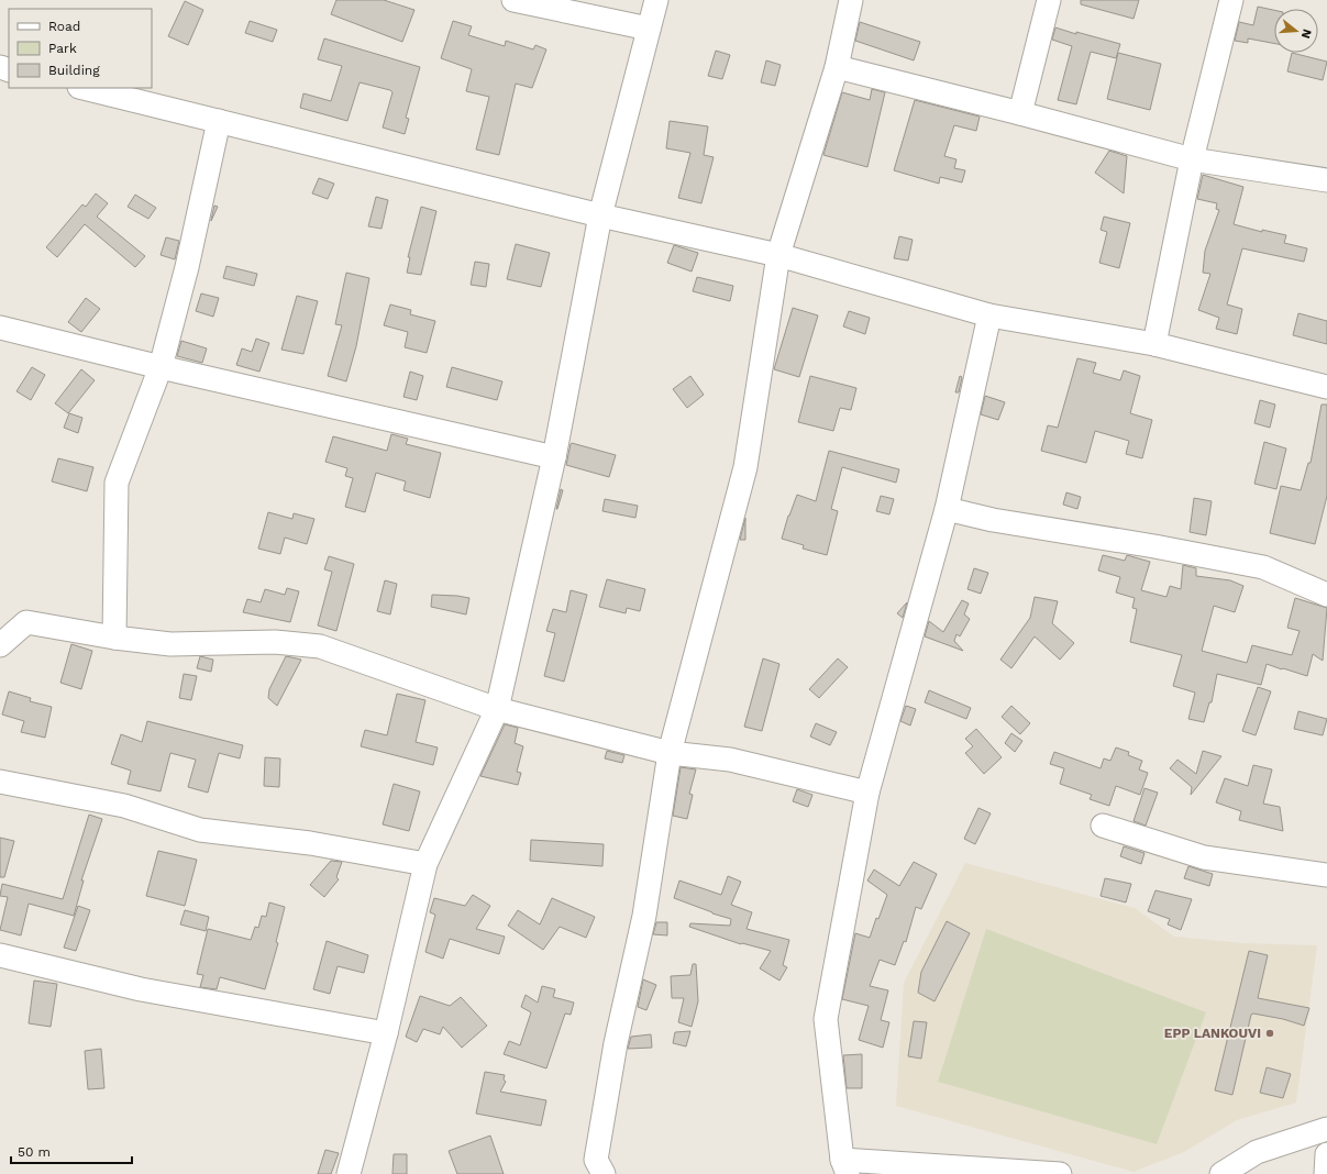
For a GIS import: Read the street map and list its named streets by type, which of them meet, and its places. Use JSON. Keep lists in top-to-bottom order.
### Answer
{
  "places": ["EPP LANKOUVI"],
  "legend": ["Road", "Park", "Building"],
  "scale_bar": "50 m",
  "north": "right"
}
